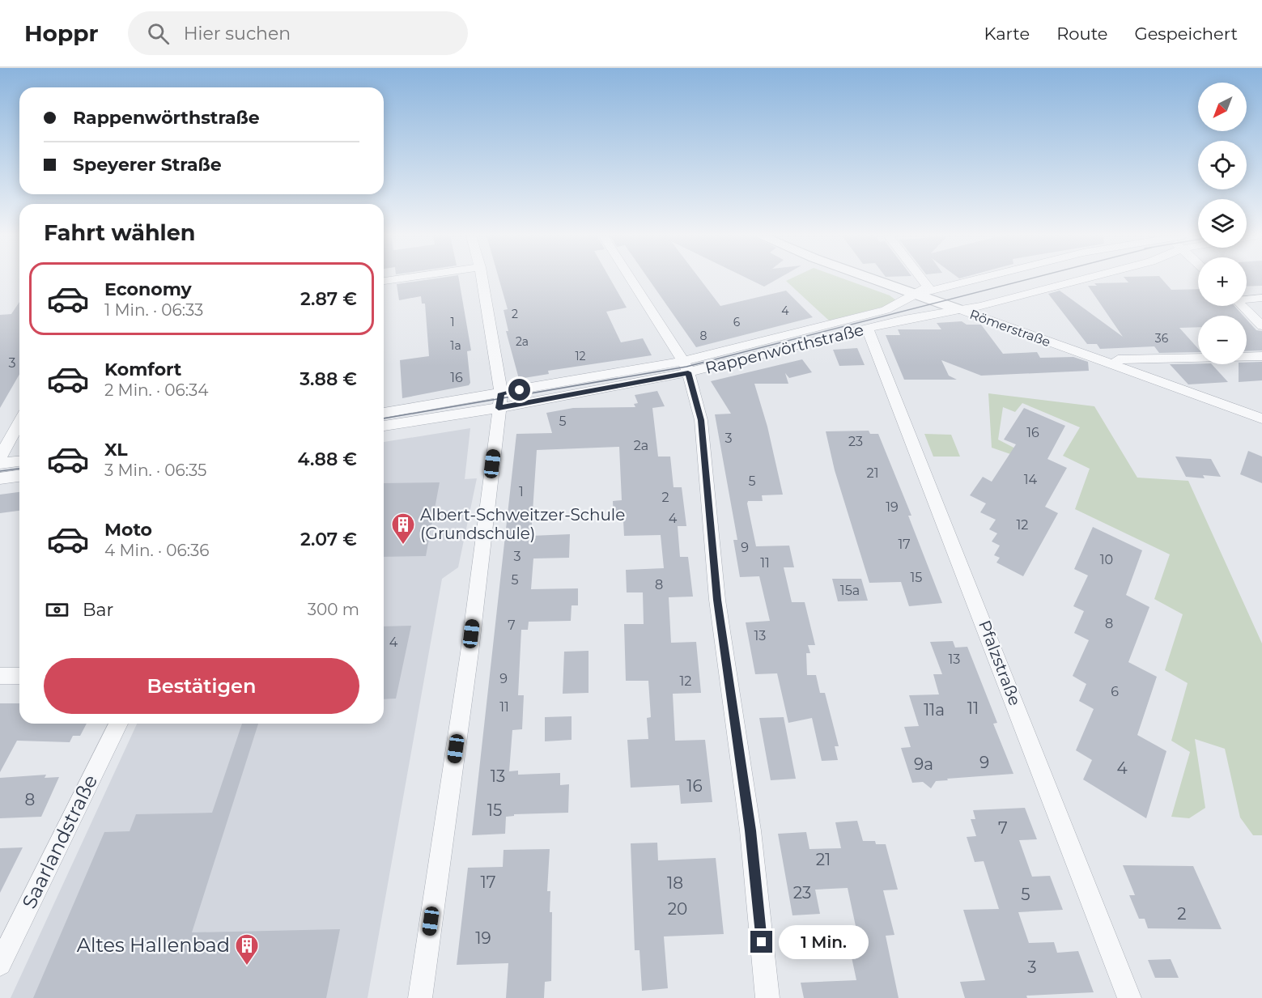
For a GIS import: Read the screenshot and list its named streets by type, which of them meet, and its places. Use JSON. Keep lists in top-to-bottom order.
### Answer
{
  "streets": {
    "street": [
      "Römerstraße",
      "Rappenwörthstraße",
      "Pfalzstraße",
      "Saarlandstraße"
    ]
  },
  "crossings": [
    ["Römerstraße", "Rappenwörthstraße"],
    ["Rappenwörthstraße", "Pfalzstraße"]
  ],
  "places": {
    "building": ["Albert-Schweitzer-Schule (Grundschule)", "Altes Hallenbad"]
  },
  "house_numbers": [
    "4",
    "2",
    "1",
    "6",
    "8",
    "36",
    "2a",
    "1a",
    "12",
    "3",
    "16",
    "5",
    "16",
    "3",
    "23",
    "2a",
    "21",
    "14",
    "5",
    "1",
    "2",
    "19",
    "4",
    "12",
    "17",
    "9",
    "3",
    "10",
    "11",
    "15",
    "5",
    "8",
    "15a",
    "8",
    "7",
    "13",
    "4",
    "13",
    "9",
    "12",
    "6",
    "11",
    "11",
    "11a",
    "9",
    "9a",
    "4",
    "13",
    "16",
    "8",
    "15",
    "7",
    "21",
    "17",
    "18",
    "23",
    "5",
    "20",
    "2",
    "19",
    "3"
  ],
  "north": "bottom left",
  "page": {
    "header": "Hoppr",
    "search": "Hier suchen",
    "nav": ["Karte", "Route", "Gespeichert"],
    "map_buttons": ["+", "−"],
    "banner": ["Rappenwörthstraße", "Speyerer Straße"],
    "heading": "Fahrt wählen",
    "list": [
      {
        "name": "Economy",
        "note": "1 Min. · 06:33",
        "value": "2.87 €"
      },
      {
        "name": "Komfort",
        "note": "2 Min. · 06:34",
        "value": "3.88 €"
      },
      {
        "name": "XL",
        "note": "3 Min. · 06:35",
        "value": "4.88 €"
      },
      {
        "name": "Moto",
        "note": "4 Min. · 06:36",
        "value": "2.07 €"
      }
    ],
    "pay": ["Bar", "300 m"],
    "buttons": "Bestätigen",
    "bubble": "1 Min."
  }
}
